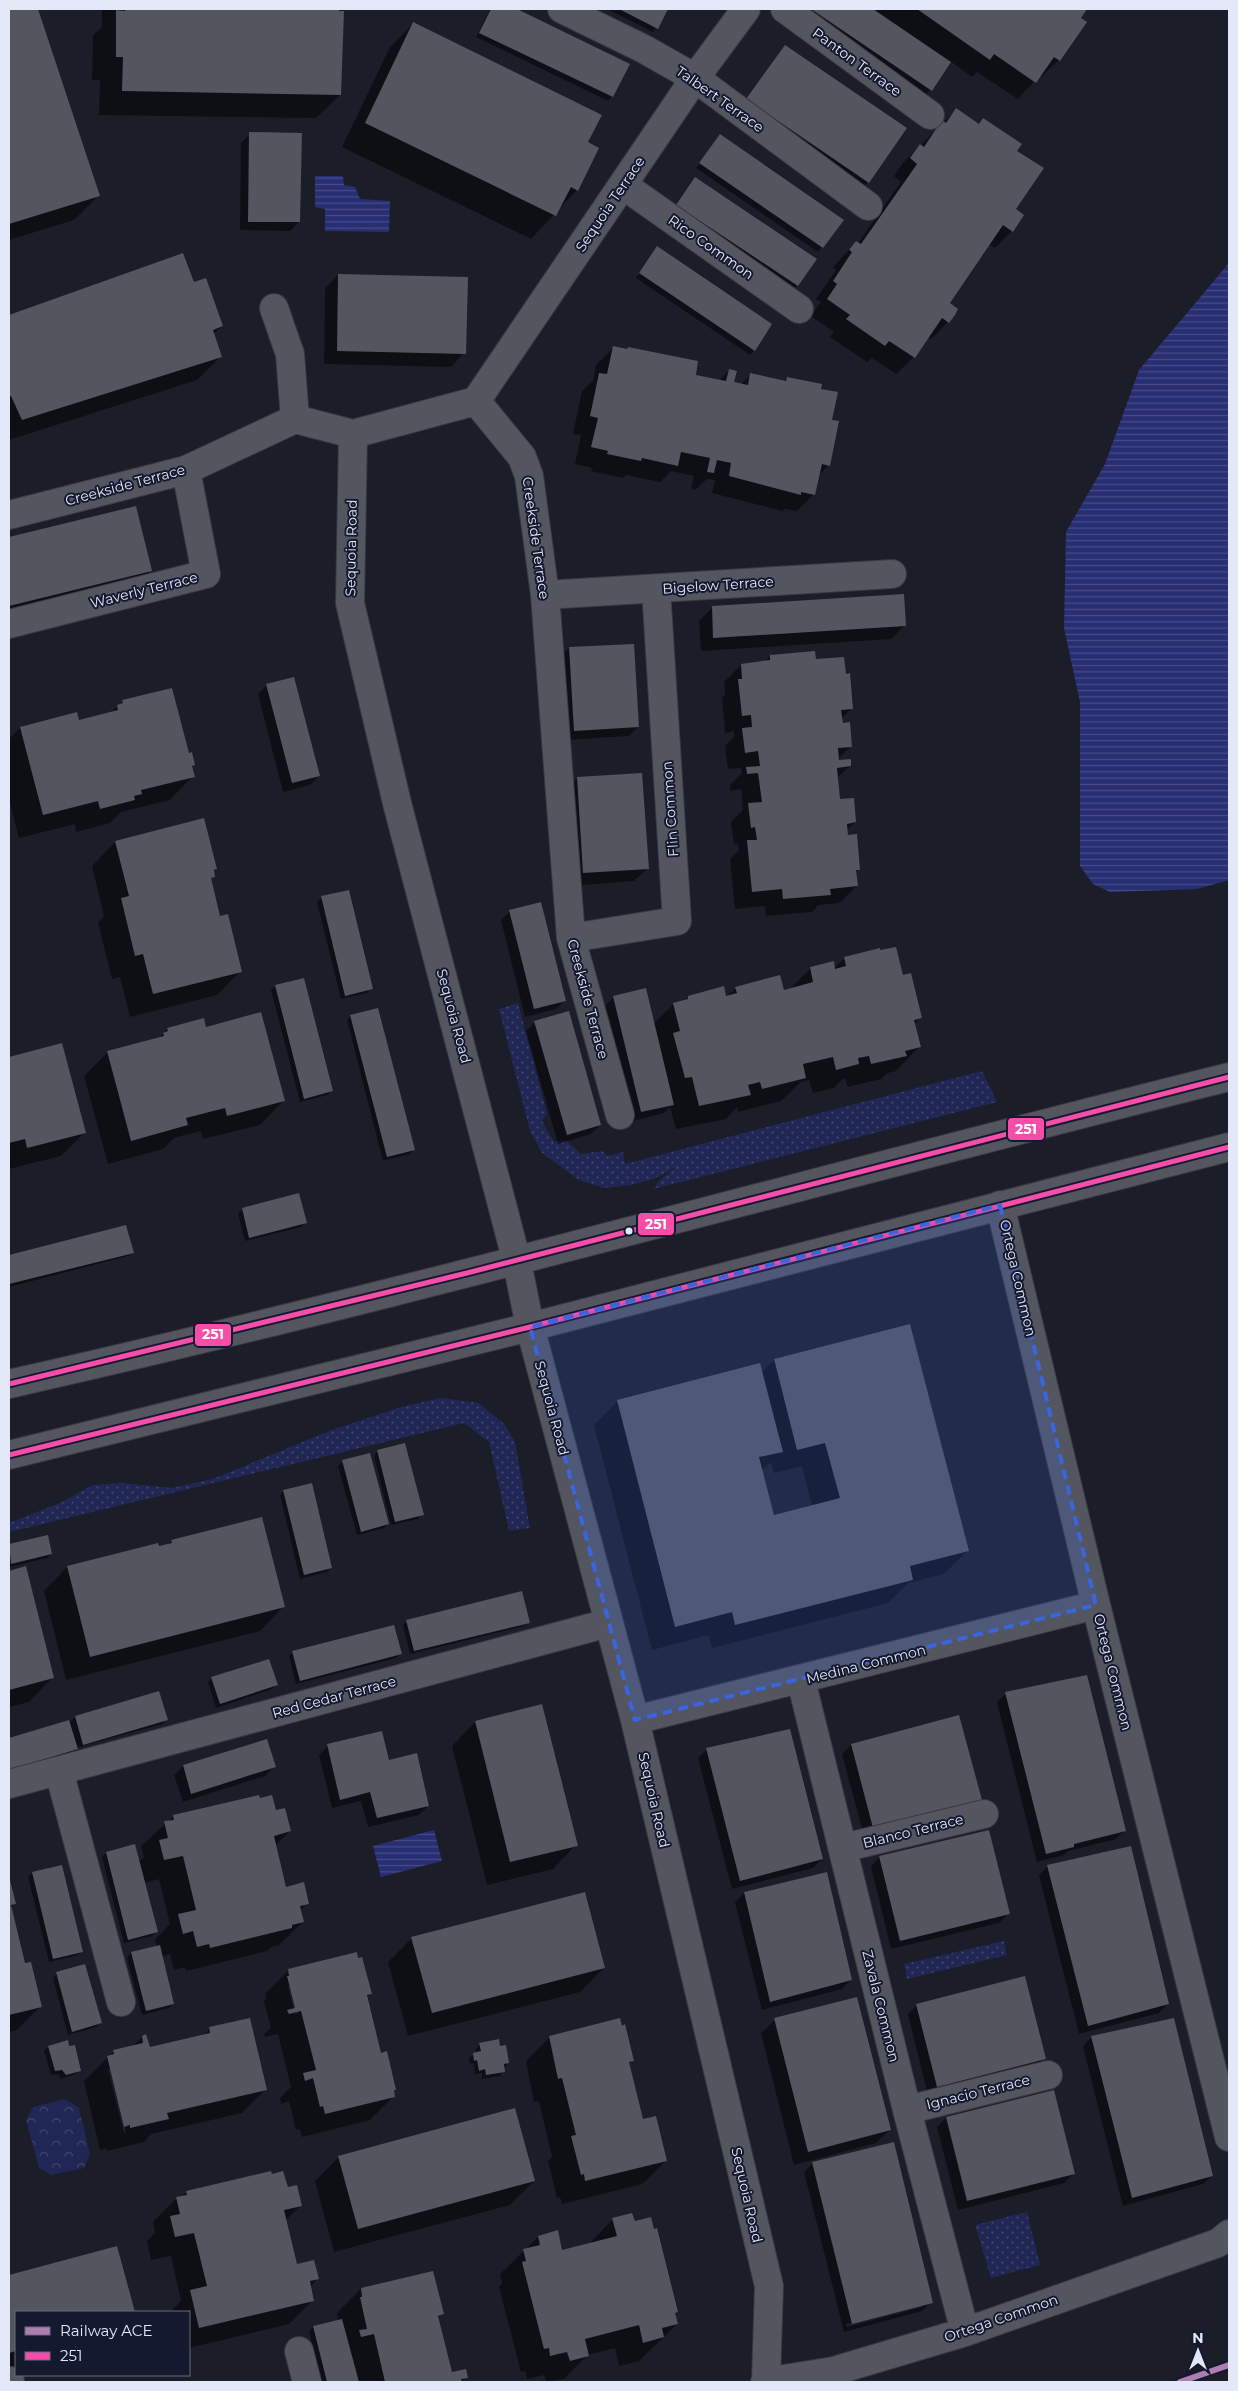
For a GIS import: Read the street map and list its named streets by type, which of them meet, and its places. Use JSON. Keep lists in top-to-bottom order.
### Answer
{
  "streets": {
    "street": [
      "Panton Terrace",
      "Talbert Terrace",
      "Sequoia Terrace",
      "Rico Common",
      "Creekside Terrace",
      "Sequoia Road",
      "Bigelow Terrace",
      "Waverly Terrace",
      "Flin Common",
      "Ortega Common",
      "Medina Common",
      "Red Cedar Terrace",
      "Blanco Terrace",
      "Zavala Common",
      "Ignacio Terrace"
    ]
  },
  "crossings": [
    ["Talbert Terrace", "Sequoia Terrace"],
    ["Sequoia Terrace", "Rico Common"],
    ["Sequoia Terrace", "Creekside Terrace"],
    ["Creekside Terrace", "Bigelow Terrace"],
    ["Creekside Terrace", "Waverly Terrace"],
    ["Creekside Terrace", "Flin Common"],
    ["Sequoia Road", "Ortega Common"],
    ["Sequoia Road", "Medina Common"],
    ["Sequoia Road", "Red Cedar Terrace"],
    ["Bigelow Terrace", "Flin Common"],
    ["Ortega Common", "Medina Common"],
    ["Ortega Common", "Zavala Common"],
    ["Medina Common", "Zavala Common"],
    ["Blanco Terrace", "Zavala Common"],
    ["Zavala Common", "Ignacio Terrace"]
  ],
  "lines": ["transit line 251", "rail line ACE"],
  "legend": ["Railway ACE", "251"],
  "north": "top"
}
